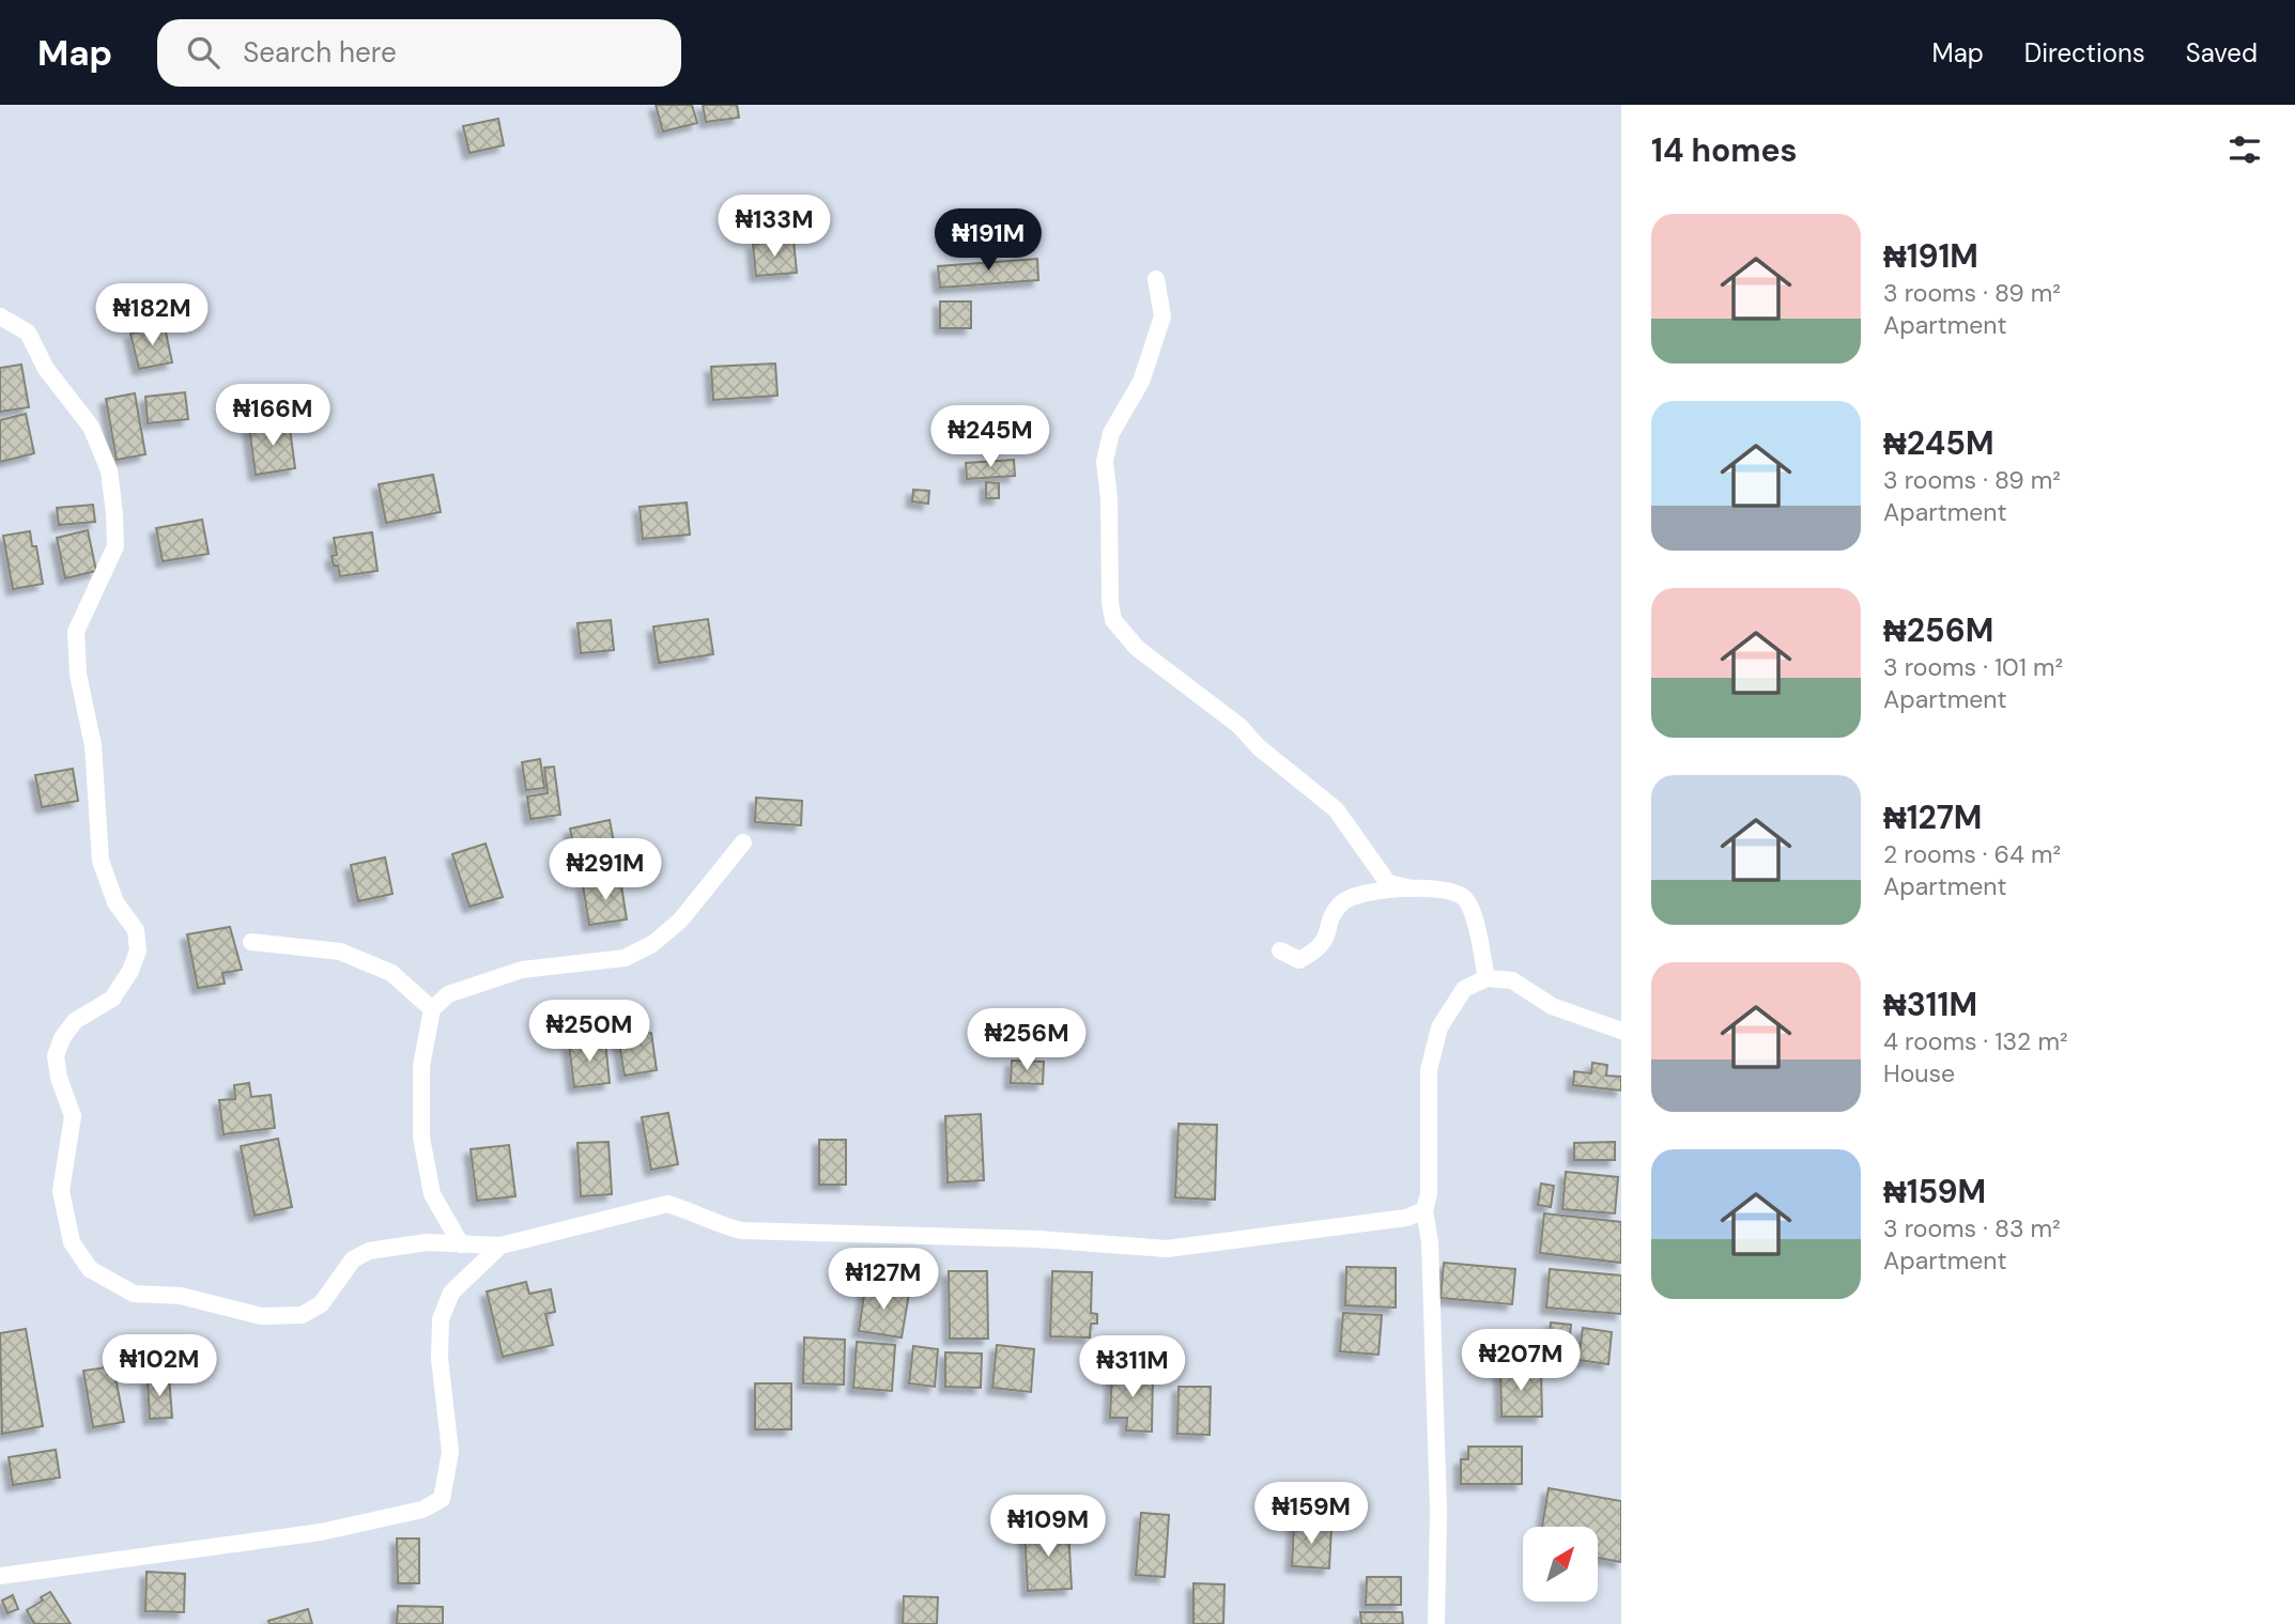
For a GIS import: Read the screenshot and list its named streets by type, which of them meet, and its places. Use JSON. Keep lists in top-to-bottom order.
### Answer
{
  "north": "top right",
  "page": {
    "header": "Map",
    "search": "Search here",
    "nav": ["Map", "Directions", "Saved"],
    "heading": "14 homes",
    "price": [
      "₦133M",
      "₦191M",
      "₦182M",
      "₦166M",
      "₦245M",
      "₦291M",
      "₦250M",
      "₦256M",
      "₦127M",
      "₦207M",
      "₦102M",
      "₦311M",
      "₦159M",
      "₦109M"
    ],
    "list": [
      {
        "name": "₦191M",
        "note": "3 rooms · 89 m² · Apartment"
      },
      {
        "name": "₦245M",
        "note": "3 rooms · 89 m² · Apartment"
      },
      {
        "name": "₦256M",
        "note": "3 rooms · 101 m² · Apartment"
      },
      {
        "name": "₦127M",
        "note": "2 rooms · 64 m² · Apartment"
      },
      {
        "name": "₦311M",
        "note": "4 rooms · 132 m² · House"
      },
      {
        "name": "₦159M",
        "note": "3 rooms · 83 m² · Apartment"
      }
    ]
  }
}
